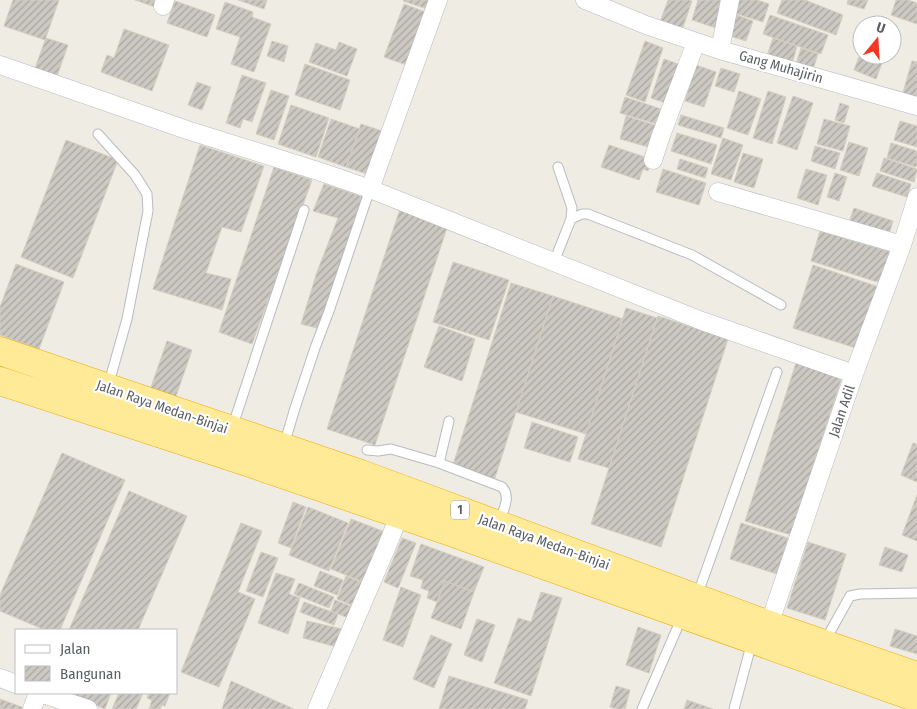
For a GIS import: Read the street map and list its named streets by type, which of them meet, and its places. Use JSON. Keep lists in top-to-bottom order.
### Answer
{
  "streets": {
    "highway": ["Jalan Raya Medan-Binjai", "1"],
    "street": ["Gang Muhajirin", "Jalan Adil"]
  },
  "crossings": [
    ["Jalan Raya Medan-Binjai", "Jalan Adil"]
  ],
  "legend": ["Jalan", "Bangunan"],
  "north": "top"
}
